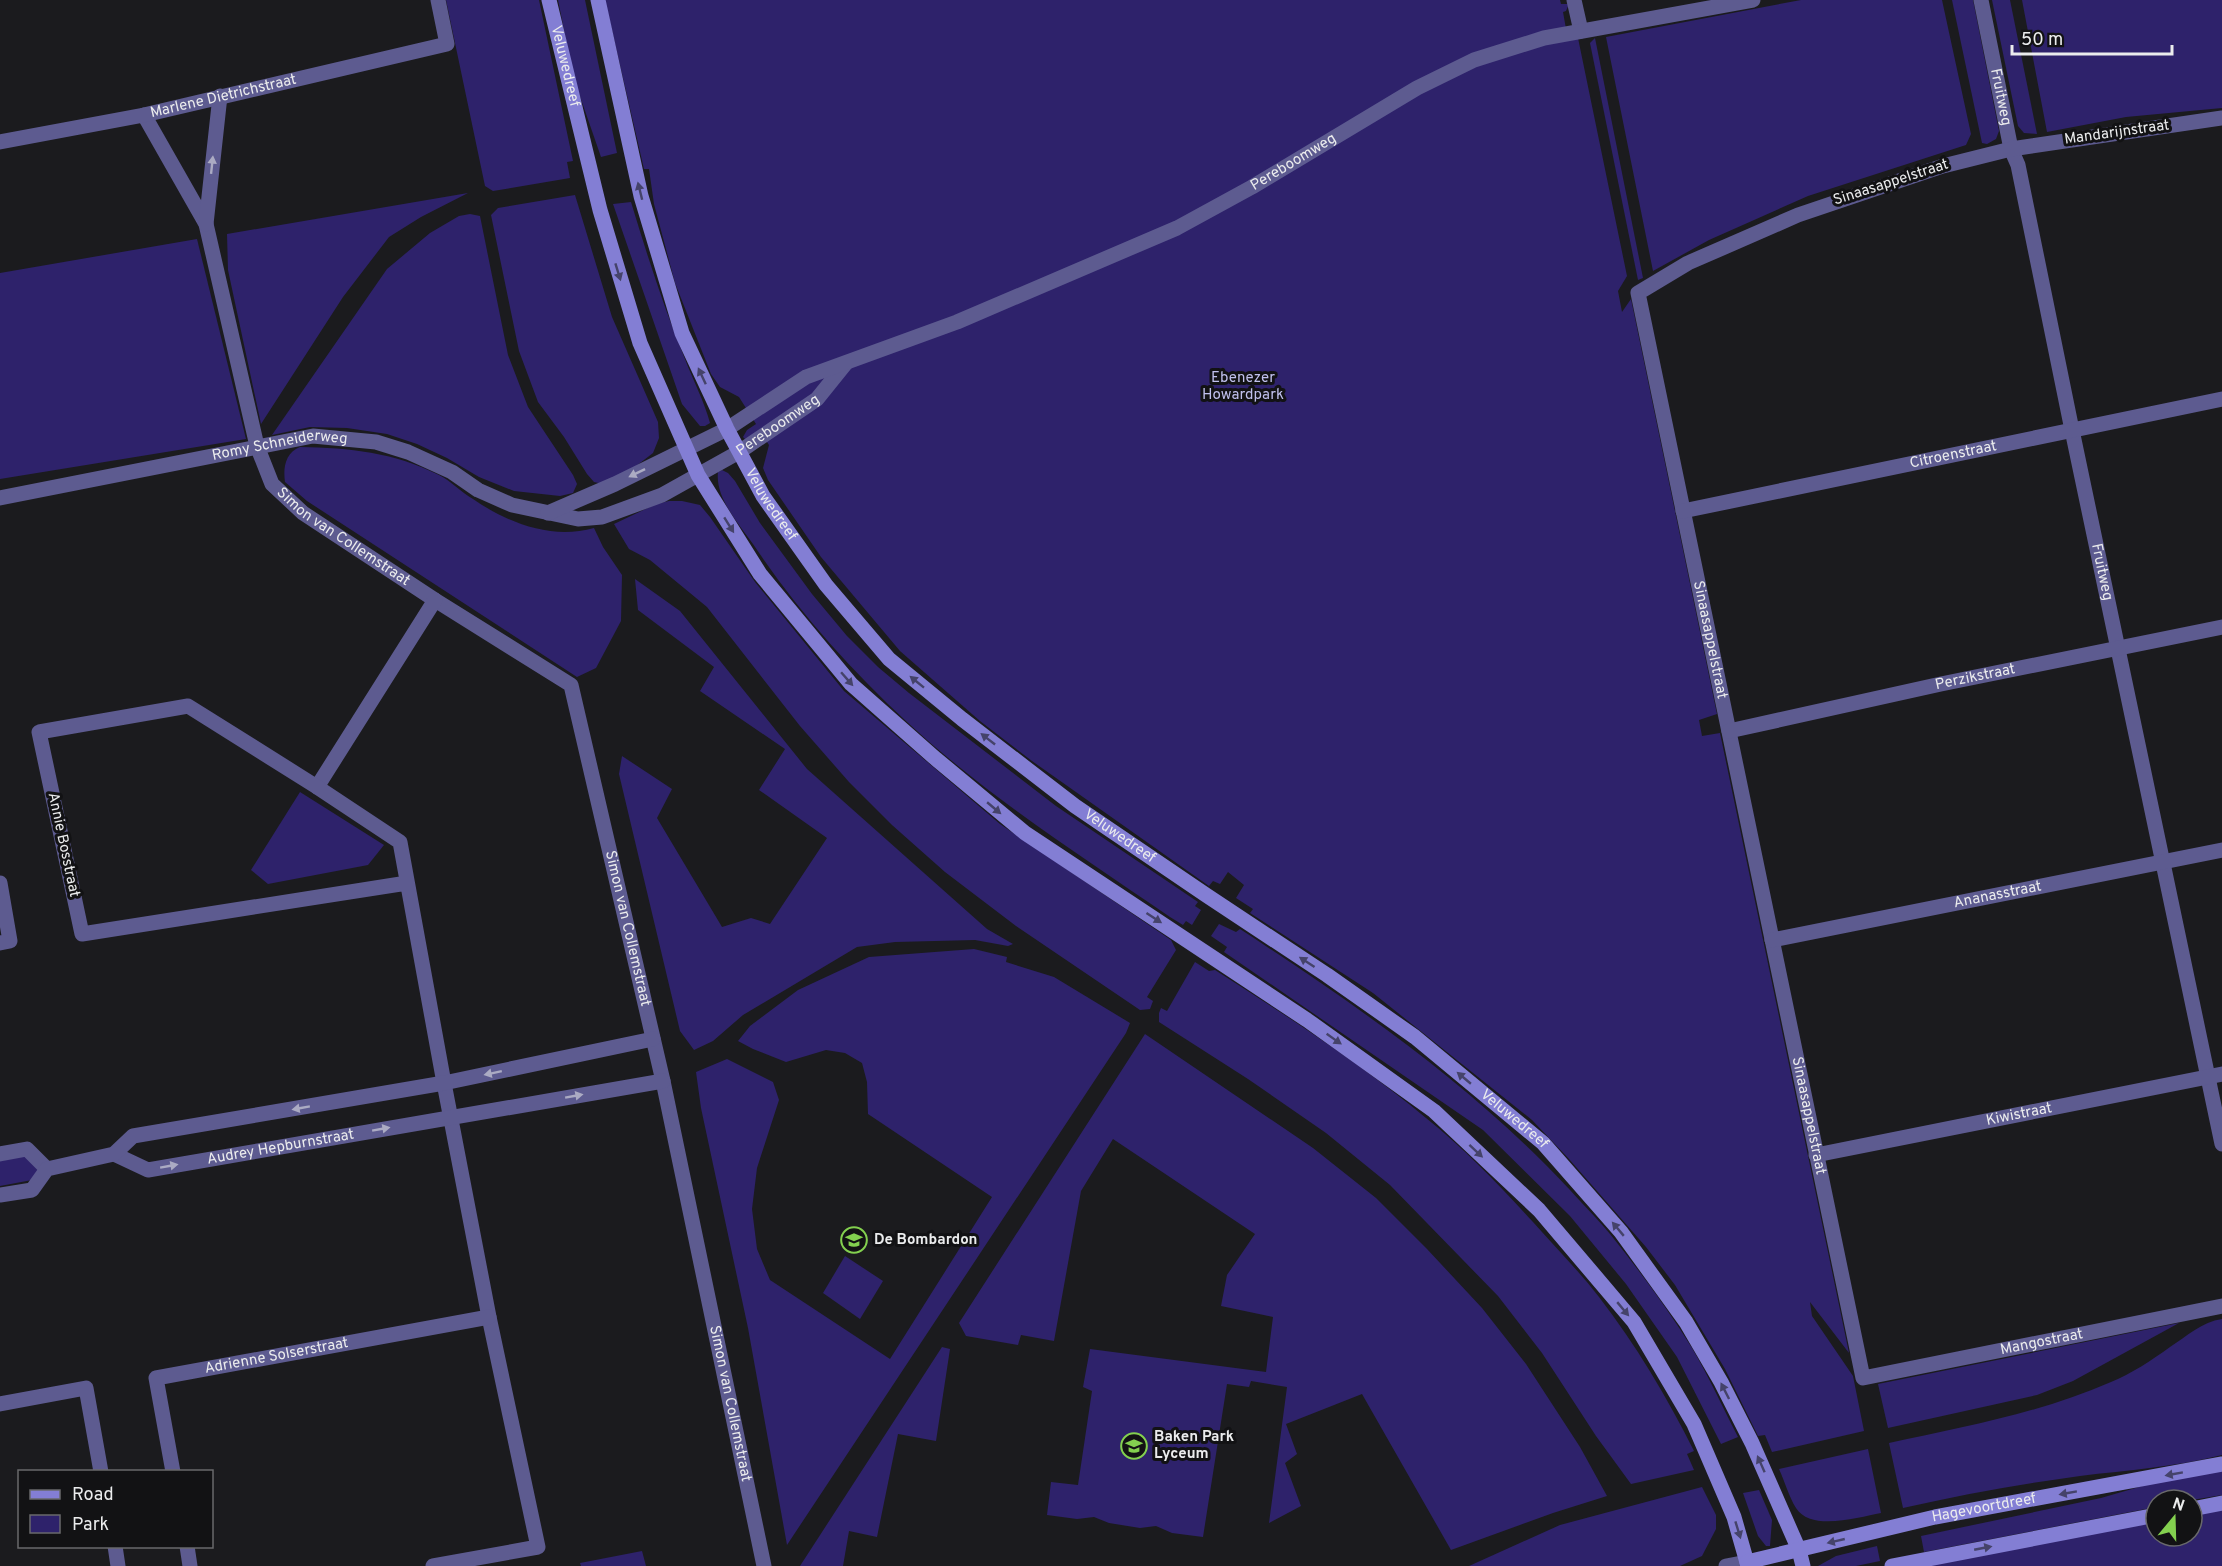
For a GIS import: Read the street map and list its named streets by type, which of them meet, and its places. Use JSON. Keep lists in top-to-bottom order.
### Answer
{
  "streets": {
    "main road": ["Veluwedreef", "Hagevoortdreef"],
    "street": [
      "Marlene Dietrichstraat",
      "Fruitweg",
      "Mandarijnstraat",
      "Pereboomweg",
      "Sinaasappelstraat",
      "Romy Schneiderweg",
      "Citroenstraat",
      "Simon van Collemstraat",
      "Perzikstraat",
      "Annie Bosstraat",
      "Ananasstraat",
      "Kiwistraat",
      "Audrey Hepburnstraat",
      "Mangostraat",
      "Adrienne Solserstraat"
    ]
  },
  "crossings": [
    ["Veluwedreef", "Pereboomweg"],
    ["Veluwedreef", "Romy Schneiderweg"],
    ["Veluwedreef", "Hagevoortdreef"],
    ["Fruitweg", "Mandarijnstraat"],
    ["Fruitweg", "Sinaasappelstraat"],
    ["Fruitweg", "Citroenstraat"],
    ["Fruitweg", "Perzikstraat"],
    ["Fruitweg", "Ananasstraat"],
    ["Fruitweg", "Kiwistraat"],
    ["Mandarijnstraat", "Sinaasappelstraat"],
    ["Pereboomweg", "Romy Schneiderweg"],
    ["Sinaasappelstraat", "Citroenstraat"],
    ["Sinaasappelstraat", "Perzikstraat"],
    ["Sinaasappelstraat", "Ananasstraat"],
    ["Sinaasappelstraat", "Kiwistraat"],
    ["Sinaasappelstraat", "Mangostraat"],
    ["Romy Schneiderweg", "Simon van Collemstraat"],
    ["Simon van Collemstraat", "Audrey Hepburnstraat"]
  ],
  "parks": ["Ebenezer Howardpark"],
  "places": {
    "school or university": ["De Bombardon", "Baken Park Lyceum"]
  },
  "legend": ["Road", "Park"],
  "scale_bar": "50 m",
  "north": "top"
}
